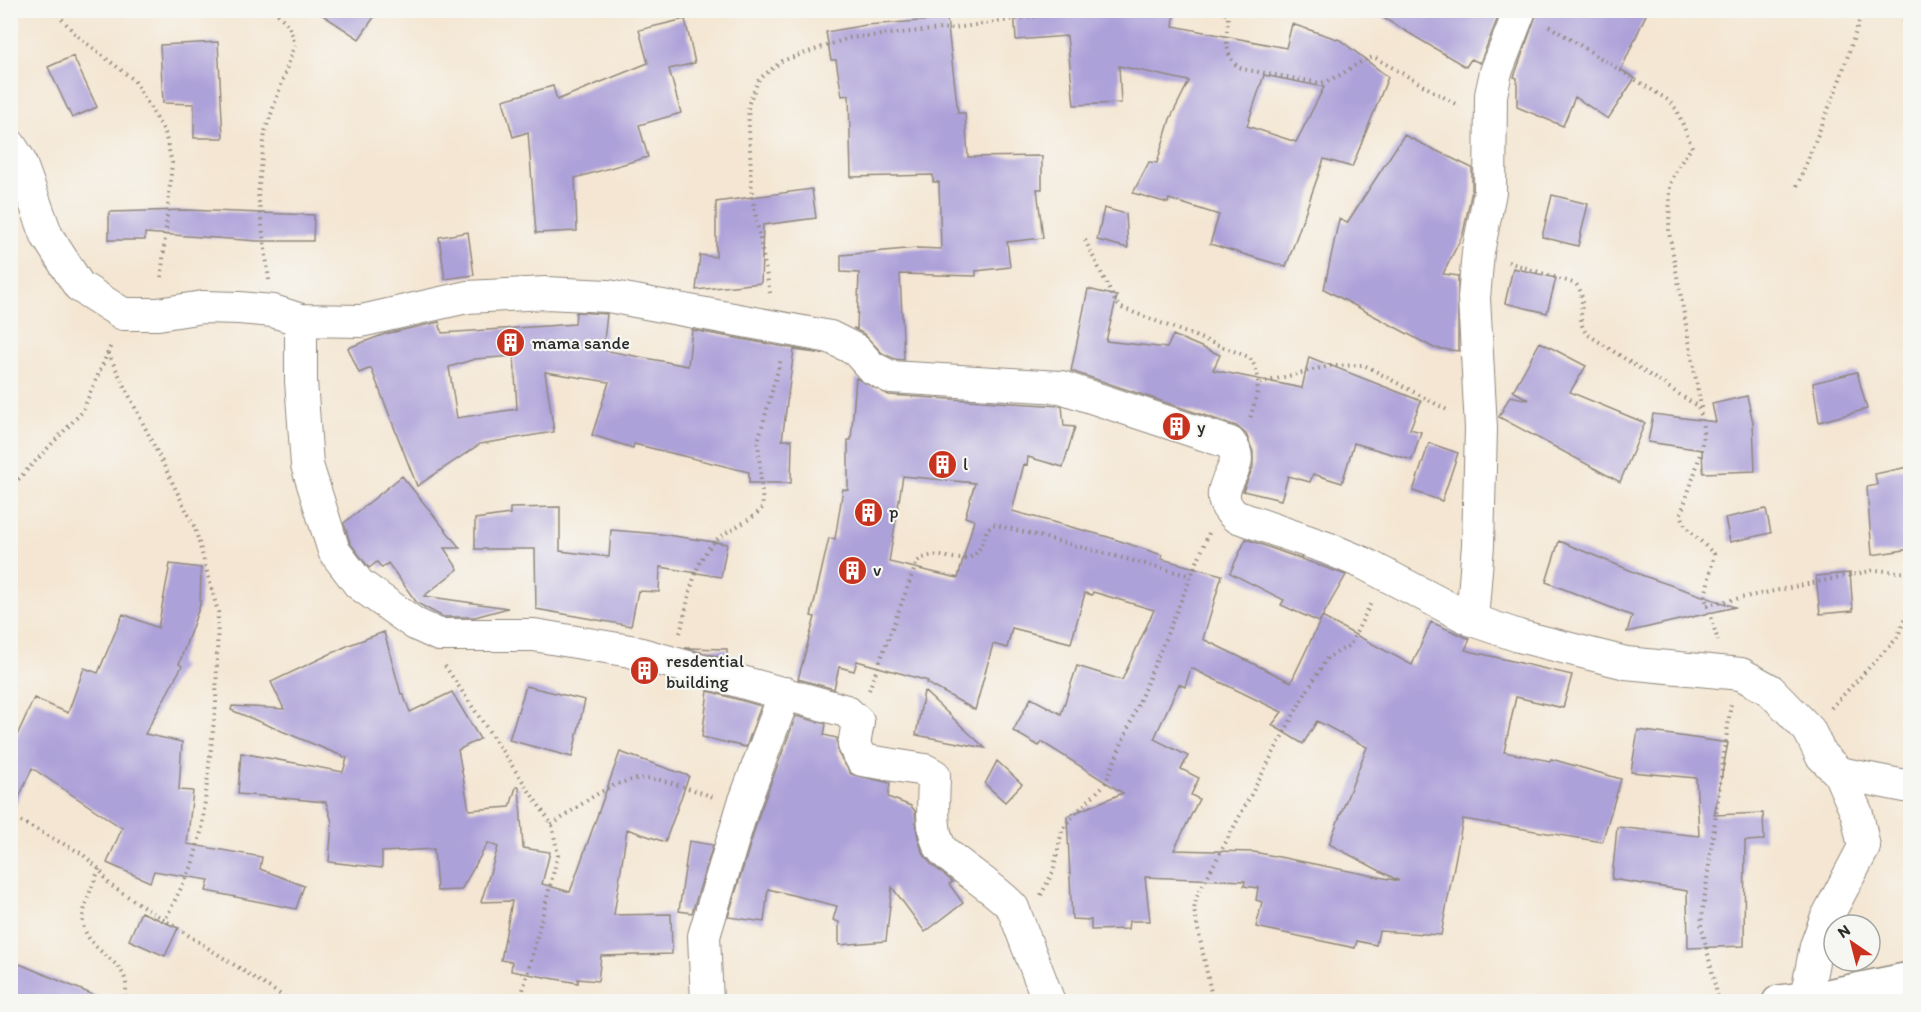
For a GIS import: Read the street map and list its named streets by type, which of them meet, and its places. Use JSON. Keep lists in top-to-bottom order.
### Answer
{
  "places": {
    "building": [
      "mama sande",
      "y",
      "l",
      "p",
      "v",
      "resdential building"
    ]
  },
  "north": "top left"
}
